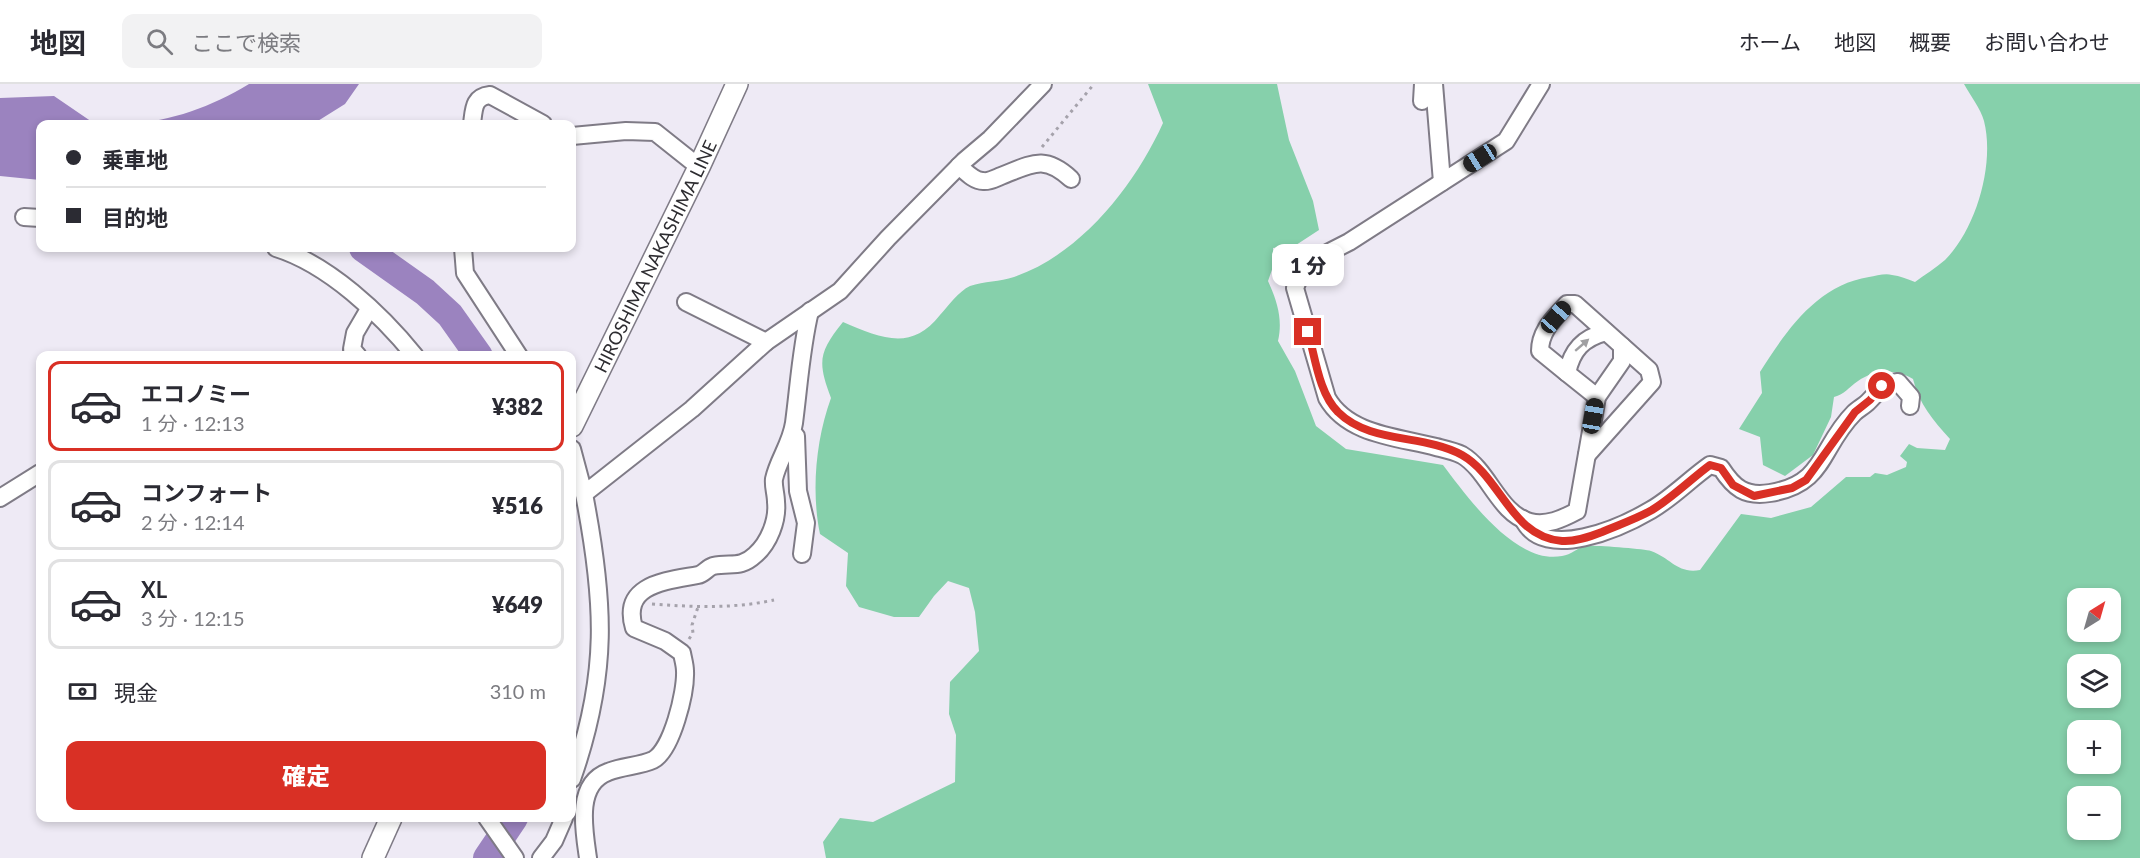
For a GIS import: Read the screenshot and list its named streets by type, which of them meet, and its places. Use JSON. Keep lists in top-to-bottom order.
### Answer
{
  "streets": {
    "main road": ["HIROSHIMA NAKASHIMA LINE"]
  },
  "north": "top right",
  "page": {
    "header": "地図",
    "search": "ここで検索",
    "nav": [
      "ホーム",
      "地図",
      "概要",
      "お問い合わせ"
    ],
    "banner": ["乗車地", "目的地"],
    "bubble": "1 分",
    "list": [
      {
        "name": "エコノミー",
        "note": "1 分 · 12:13",
        "value": "¥382"
      },
      {
        "name": "コンフォート",
        "note": "2 分 · 12:14",
        "value": "¥516"
      },
      {
        "name": "XL",
        "note": "3 分 · 12:15",
        "value": "¥649"
      }
    ],
    "map_buttons": ["+", "−"],
    "pay": ["現金", "310 m"],
    "buttons": "確定"
  }
}
